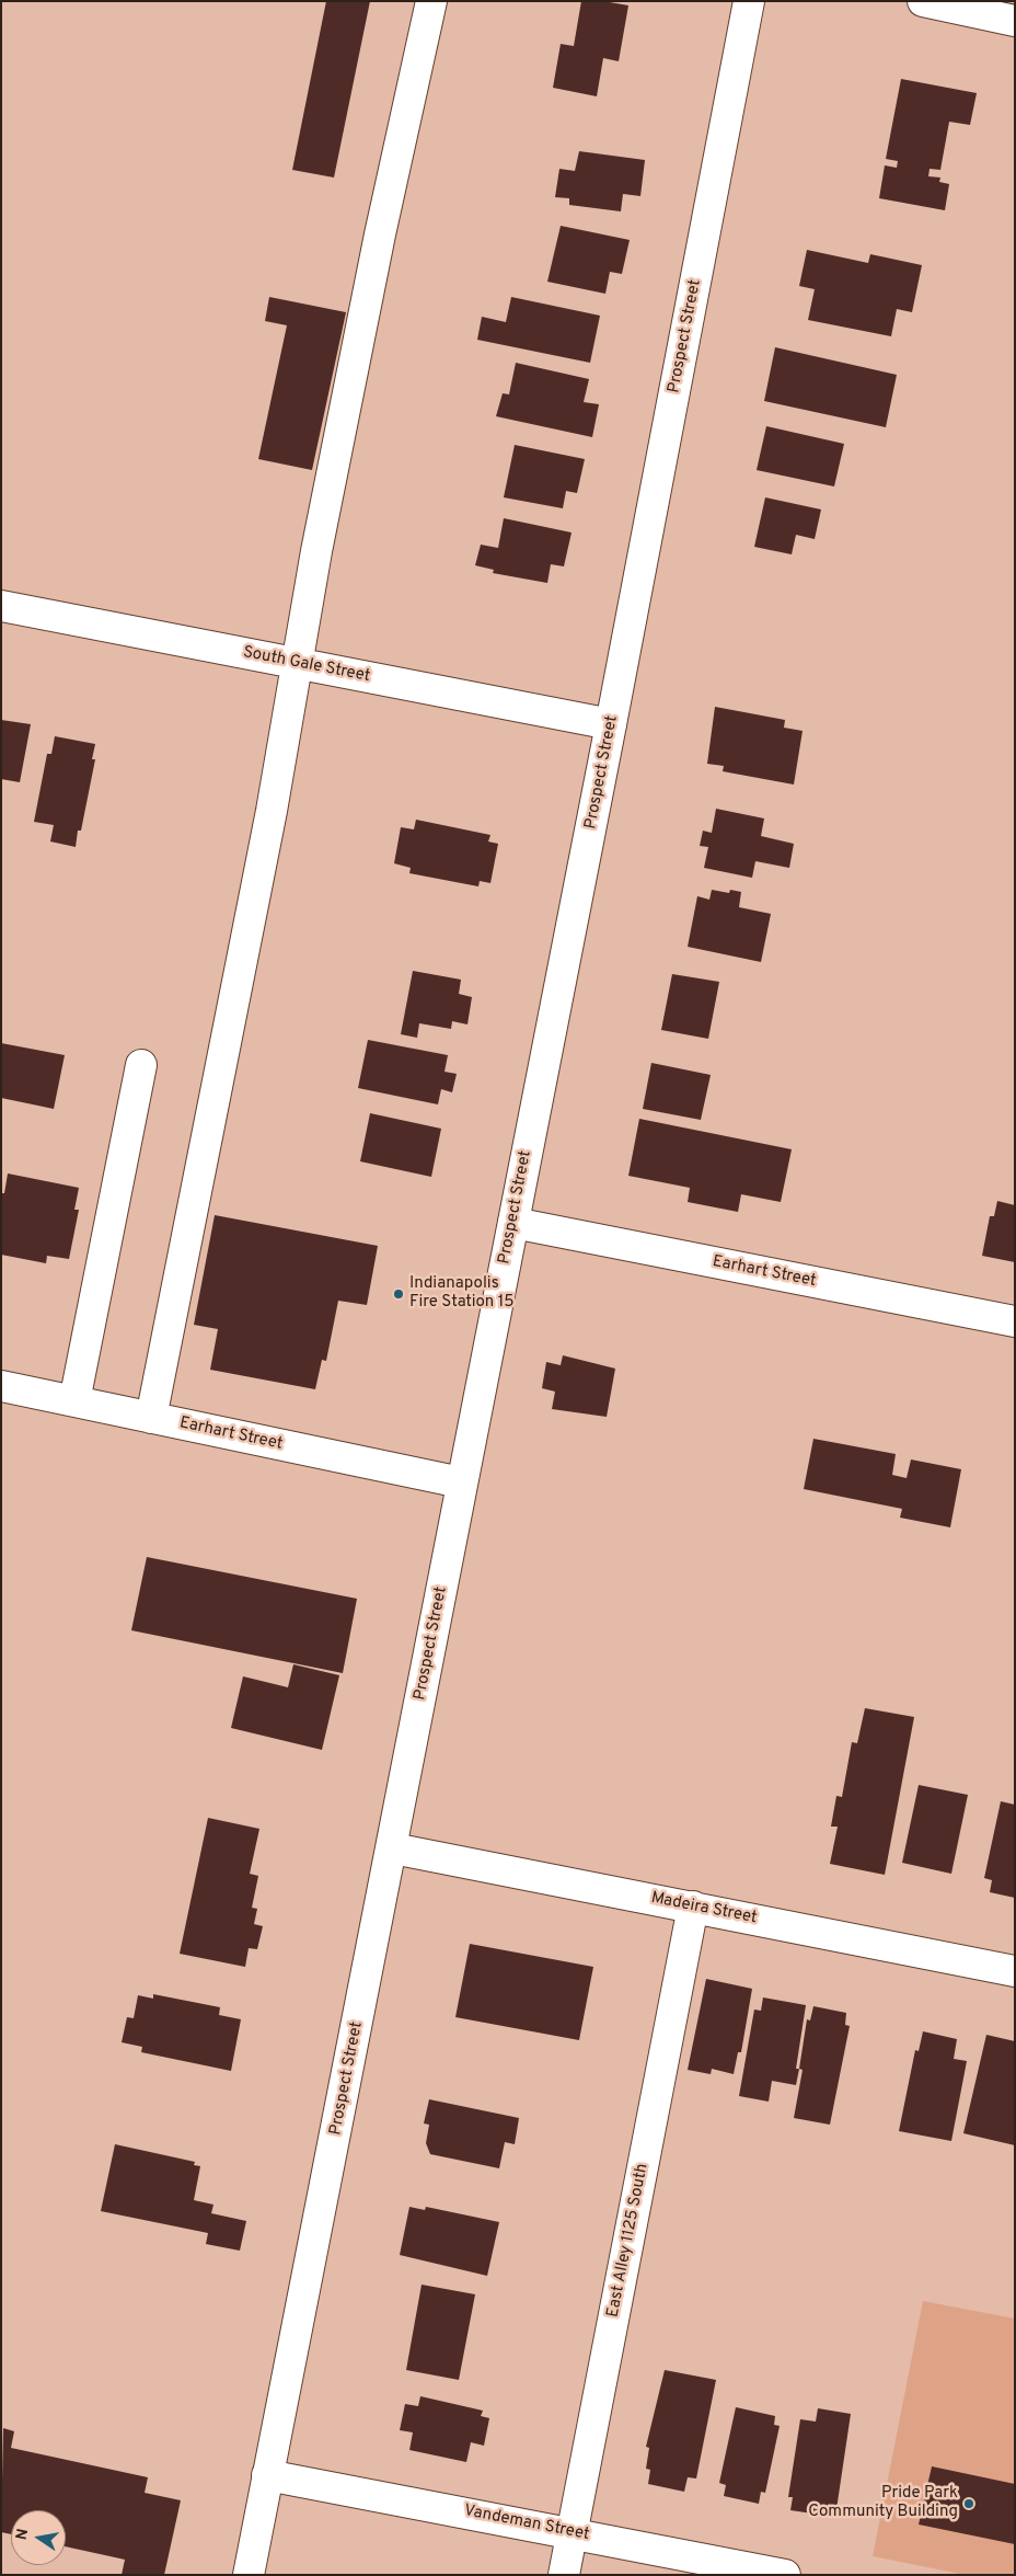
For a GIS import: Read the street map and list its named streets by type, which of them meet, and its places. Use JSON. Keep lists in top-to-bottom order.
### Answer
{
  "streets": {
    "street": [
      "Prospect Street",
      "South Gale Street",
      "Earhart Street",
      "Madeira Street",
      "East Alley 1125 South",
      "Vandeman Street"
    ]
  },
  "crossings": [
    ["Prospect Street", "South Gale Street"],
    ["Prospect Street", "Earhart Street"],
    ["Prospect Street", "Madeira Street"],
    ["Prospect Street", "Vandeman Street"],
    ["Madeira Street", "East Alley 1125 South"],
    ["East Alley 1125 South", "Vandeman Street"]
  ],
  "places": ["Indianapolis Fire Station 15", "Pride Park Community Building"],
  "north": "left"
}
